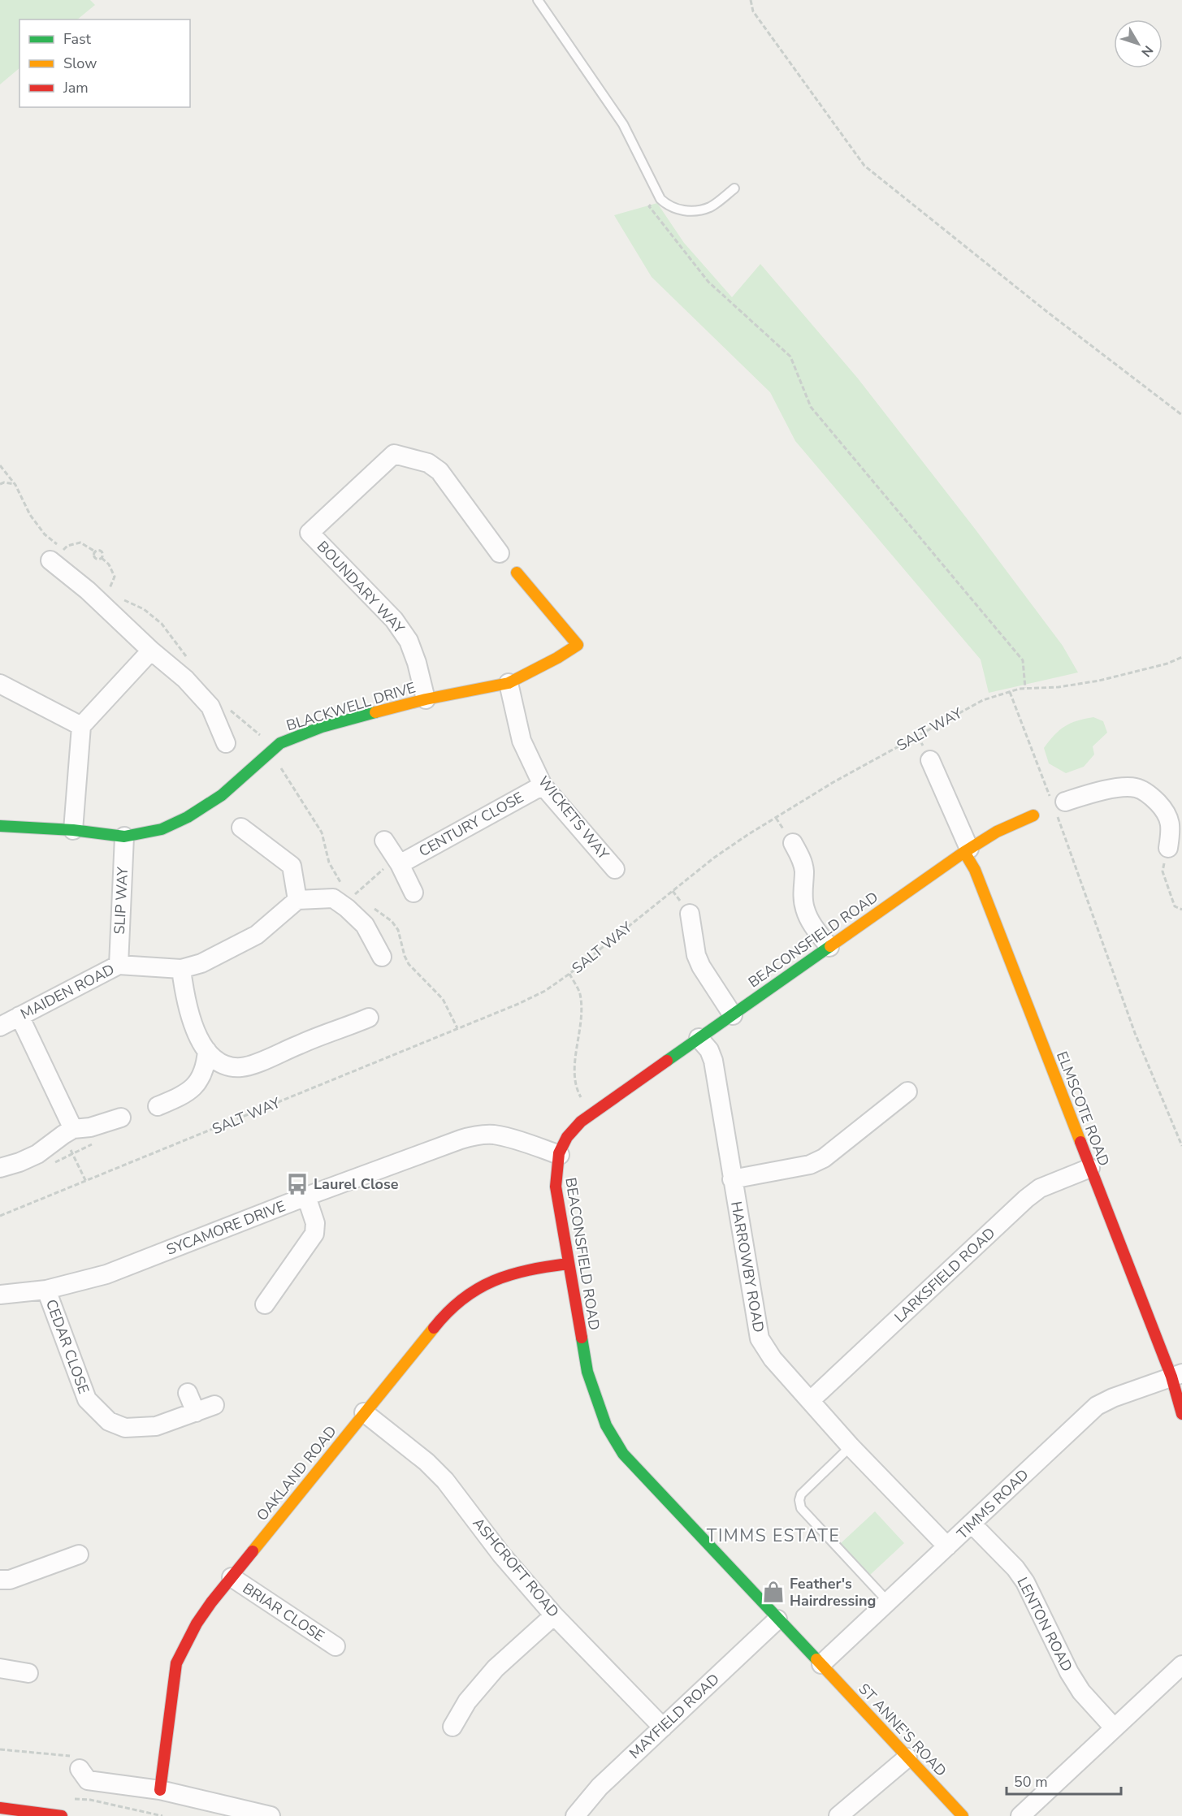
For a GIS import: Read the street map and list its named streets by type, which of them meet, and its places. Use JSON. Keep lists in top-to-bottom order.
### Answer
{
  "streets": {
    "street": [
      "BOUNDARY WAY",
      "BLACKWELL DRIVE",
      "WICKETS WAY",
      "CENTURY CLOSE",
      "SLIP WAY",
      "BEACONSFIELD ROAD",
      "MAIDEN ROAD",
      "ELMSCOTE ROAD",
      "SYCAMORE DRIVE",
      "HARROWBY ROAD",
      "LARKSFIELD ROAD",
      "CEDAR CLOSE",
      "OAKLAND ROAD",
      "TIMMS ROAD",
      "ASHCROFT ROAD",
      "BRIAR CLOSE",
      "LENTON ROAD",
      "MAYFIELD ROAD",
      "ST ANNE'S ROAD"
    ],
    "path": ["SALT WAY"]
  },
  "crossings": [
    ["BOUNDARY WAY", "BLACKWELL DRIVE"],
    ["BLACKWELL DRIVE", "WICKETS WAY"],
    ["BLACKWELL DRIVE", "SLIP WAY"],
    ["WICKETS WAY", "CENTURY CLOSE"],
    ["SLIP WAY", "MAIDEN ROAD"],
    ["BEACONSFIELD ROAD", "ELMSCOTE ROAD"],
    ["BEACONSFIELD ROAD", "SYCAMORE DRIVE"],
    ["BEACONSFIELD ROAD", "HARROWBY ROAD"],
    ["BEACONSFIELD ROAD", "OAKLAND ROAD"],
    ["BEACONSFIELD ROAD", "TIMMS ROAD"],
    ["BEACONSFIELD ROAD", "MAYFIELD ROAD"],
    ["BEACONSFIELD ROAD", "ST ANNE'S ROAD"],
    ["ELMSCOTE ROAD", "LARKSFIELD ROAD"],
    ["ELMSCOTE ROAD", "TIMMS ROAD"],
    ["SYCAMORE DRIVE", "CEDAR CLOSE"],
    ["HARROWBY ROAD", "LARKSFIELD ROAD"],
    ["HARROWBY ROAD", "TIMMS ROAD"],
    ["OAKLAND ROAD", "ASHCROFT ROAD"],
    ["OAKLAND ROAD", "BRIAR CLOSE"],
    ["TIMMS ROAD", "LENTON ROAD"],
    ["TIMMS ROAD", "ST ANNE'S ROAD"],
    ["ASHCROFT ROAD", "MAYFIELD ROAD"]
  ],
  "districts": ["TIMMS ESTATE"],
  "places": {
    "bus stop": ["Laurel Close"],
    "shop": ["Feather's Hairdressing"]
  },
  "legend": ["Fast", "Slow", "Jam"],
  "scale_bar": "50 m",
  "north": "bottom right"
}
